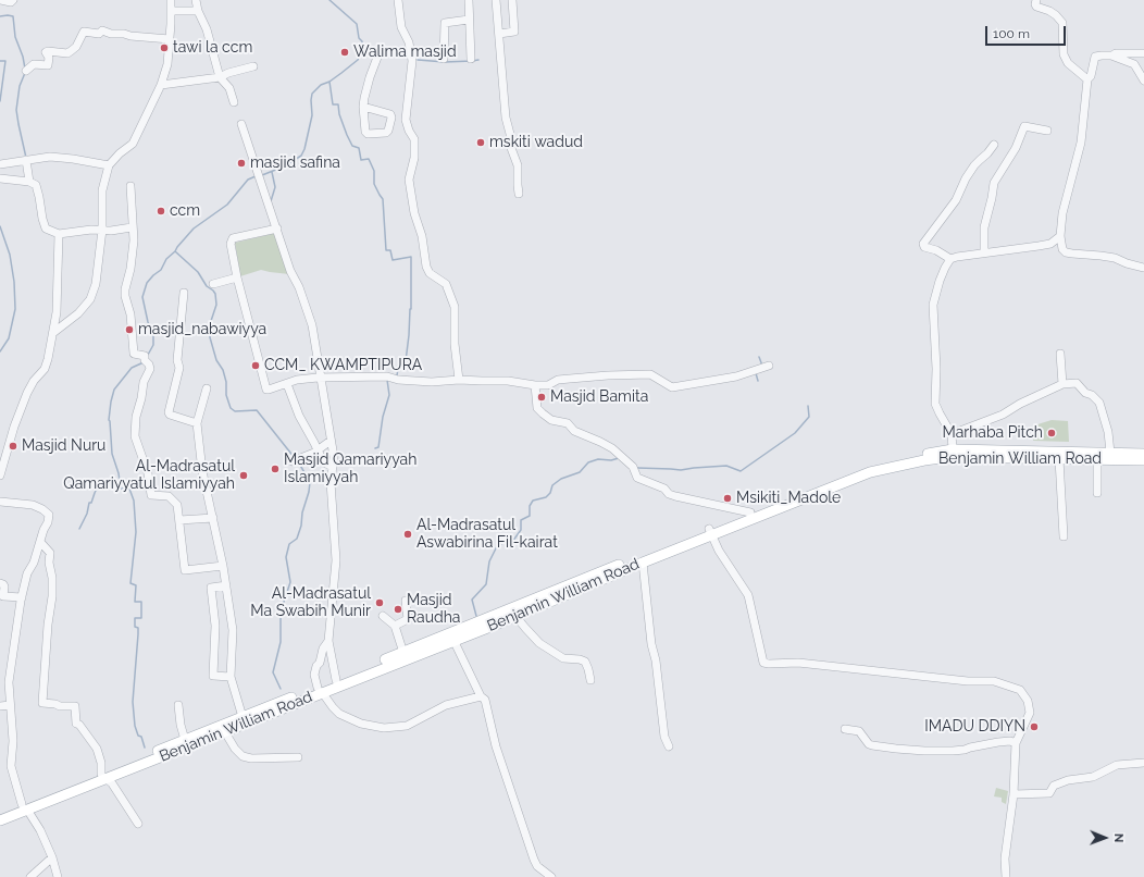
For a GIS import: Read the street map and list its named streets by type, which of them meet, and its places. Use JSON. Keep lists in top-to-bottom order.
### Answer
{
  "streets": {
    "main road": ["Benjamin William Road"]
  },
  "places": [
    "tawi la ccm",
    "Walima masjid",
    "mskiti wadud",
    "masjid safina",
    "ccm",
    "masjid_nabawiyya",
    "CCM_ KWAMPTIPURA",
    "Masjid Bamita",
    "Marhaba Pitch",
    "Masjid Nuru",
    "Masjid Qamariyyah Islamiyyah",
    "Al-Madrasatul Qamariyyatul Islamiyyah",
    "Msikiti_Madole",
    "Al-Madrasatul Aswabirina Fil-kairat",
    "Al-Madrasatul Ma Swabih Munir",
    "Masjid Raudha",
    "IMADU DDIYN"
  ],
  "scale_bar": "100 m",
  "north": "right"
}
